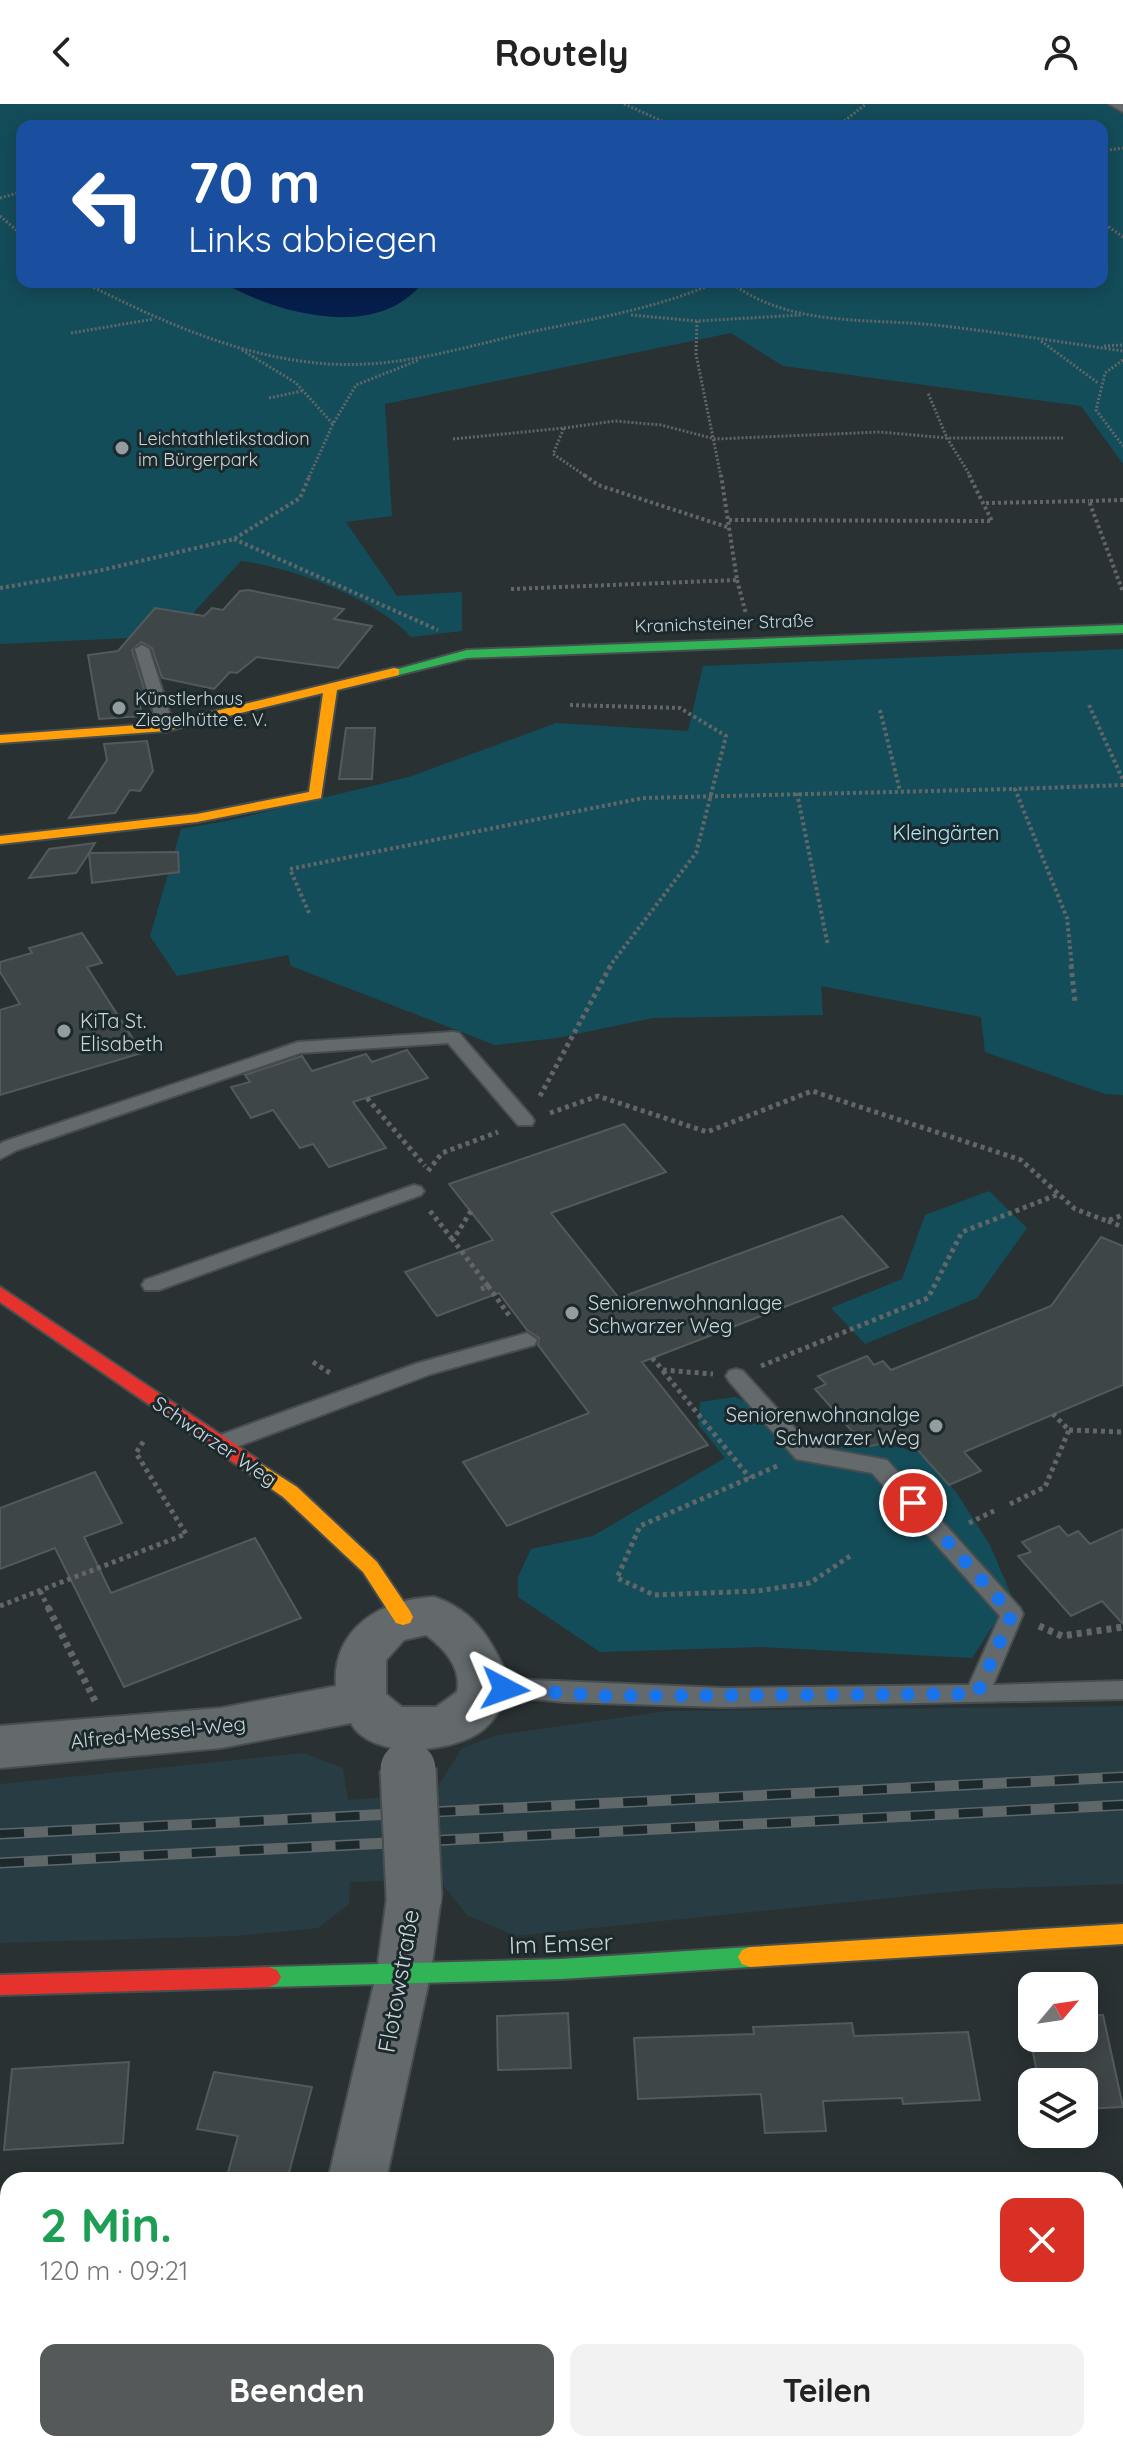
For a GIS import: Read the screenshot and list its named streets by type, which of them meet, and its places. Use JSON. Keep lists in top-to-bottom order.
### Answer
{
  "streets": {
    "street": [
      "Kranichsteiner Straße",
      "Schwarzer Weg",
      "Alfred-Messel-Weg",
      "Im Emser",
      "Flotowstraße"
    ]
  },
  "crossings": [
    ["Schwarzer Weg", "Alfred-Messel-Weg"],
    ["Schwarzer Weg", "Flotowstraße"],
    ["Alfred-Messel-Weg", "Flotowstraße"],
    ["Im Emser", "Flotowstraße"]
  ],
  "parks": ["Kleingärten"],
  "places": [
    "Leichtathletikstadion im Bürgerpark",
    "Künstlerhaus Ziegelhütte e. V.",
    "KiTa St. Elisabeth",
    "Seniorenwohnanlage Schwarzer Weg",
    "Seniorenwohnanalge Schwarzer Weg"
  ],
  "north": "top right",
  "page": {
    "header": "Routely",
    "turn": ["70 m", "Links abbiegen"],
    "heading": ["2 Min.", "120 m · 09:21"],
    "buttons": ["Beenden", "Teilen"]
  }
}
